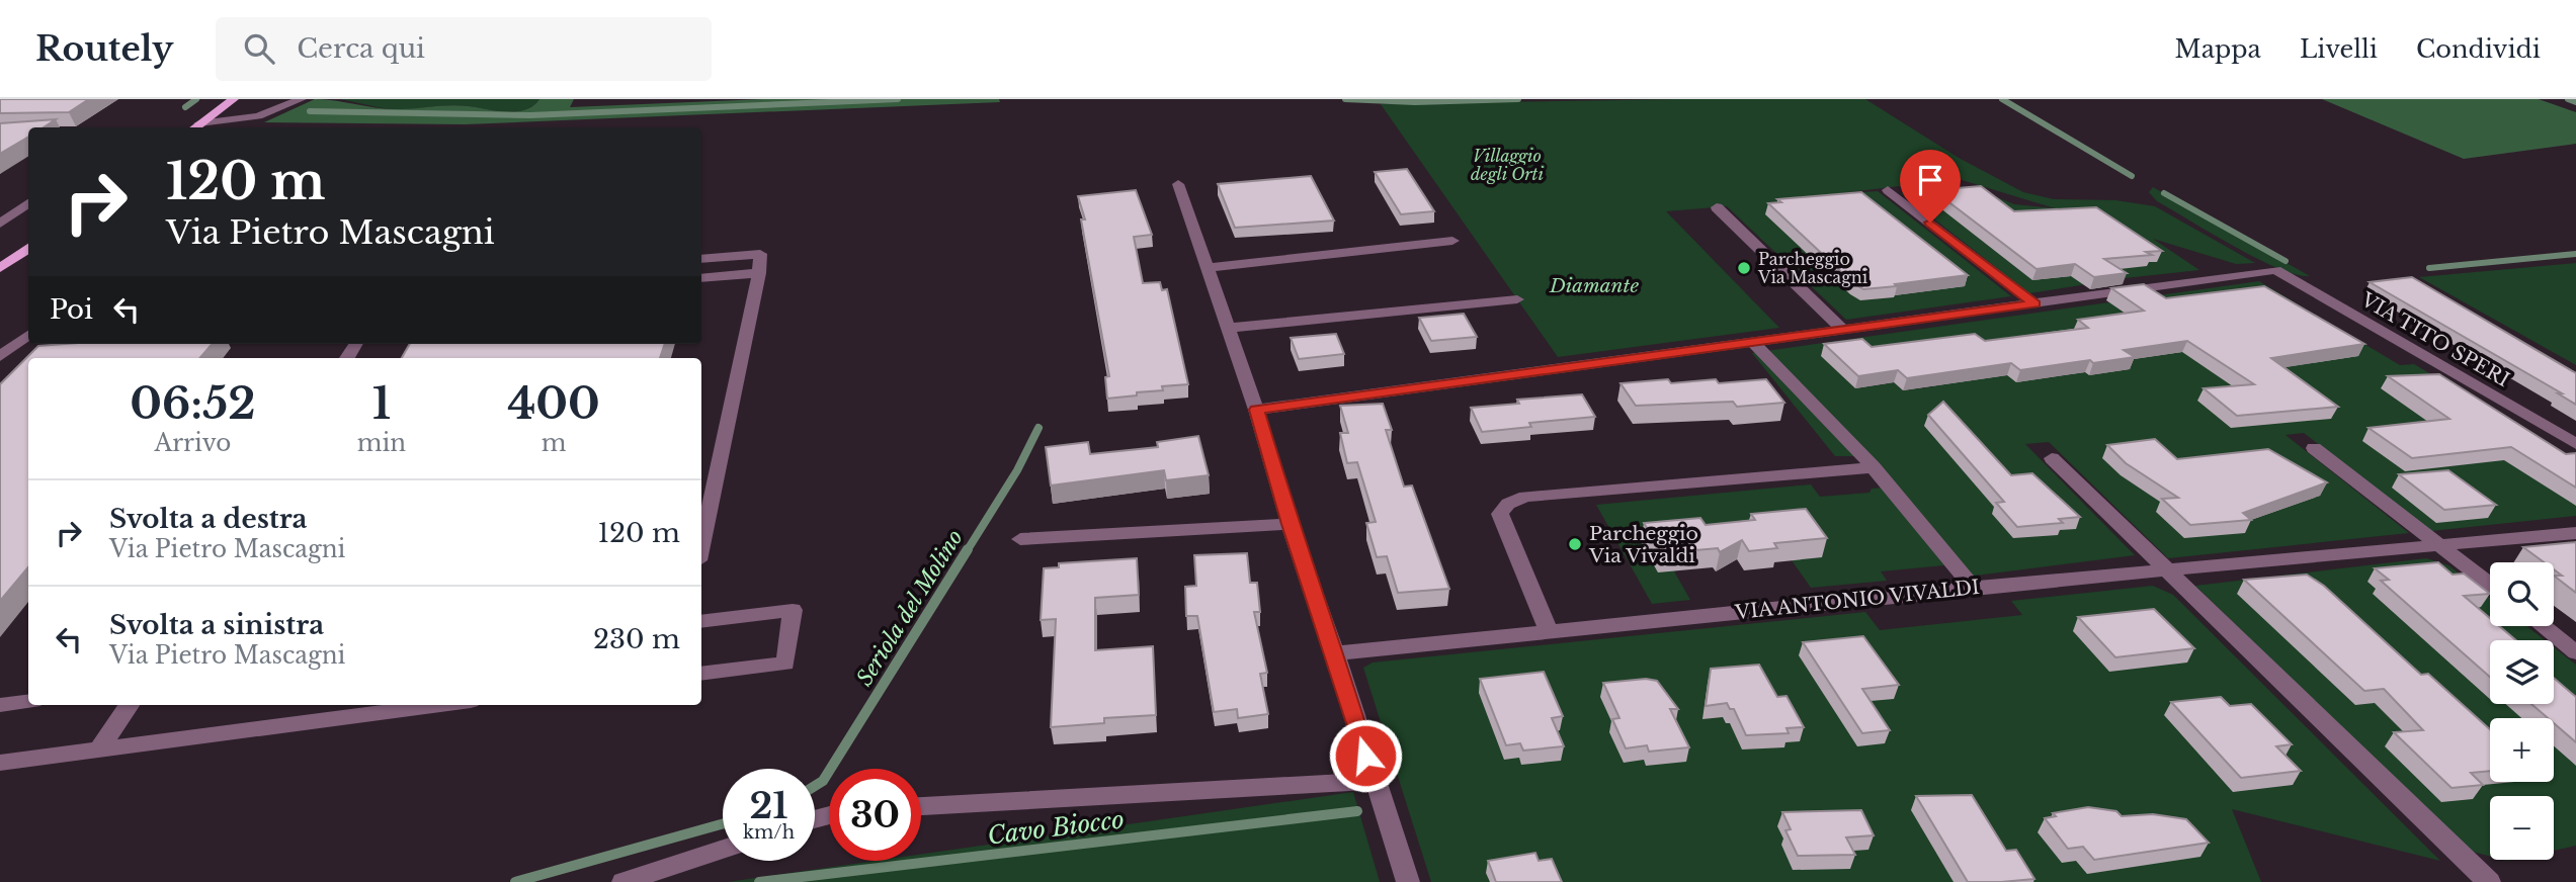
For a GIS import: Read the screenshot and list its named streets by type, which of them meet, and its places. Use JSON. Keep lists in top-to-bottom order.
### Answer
{
  "streets": {
    "street": ["VIA TITO SPERI", "VIA ANTONIO VIVALDI"]
  },
  "water": ["Seriola del Molino", "Cavo Biocco"],
  "parks": ["Villaggio degli Orti", "Diamante"],
  "places": ["Parcheggio Via Mascagni", "Parcheggio Via Vivaldi"],
  "page": {
    "header": "Routely",
    "search": "Cerca qui",
    "nav": ["Mappa", "Livelli", "Condividi"],
    "turn": ["120 m", "Via Pietro Mascagni"],
    "then": "Poi",
    "eta": [
      "06:52",
      "Arrivo",
      "1",
      "min",
      "400",
      "m"
    ],
    "list": [
      {
        "name": "Svolta a destra",
        "note": "Via Pietro Mascagni",
        "value": "120 m"
      },
      {
        "name": "Svolta a sinistra",
        "note": "Via Pietro Mascagni",
        "value": "230 m"
      }
    ],
    "map_buttons": ["+", "−"],
    "speed": "21 km/h",
    "limit": "30"
  }
}
